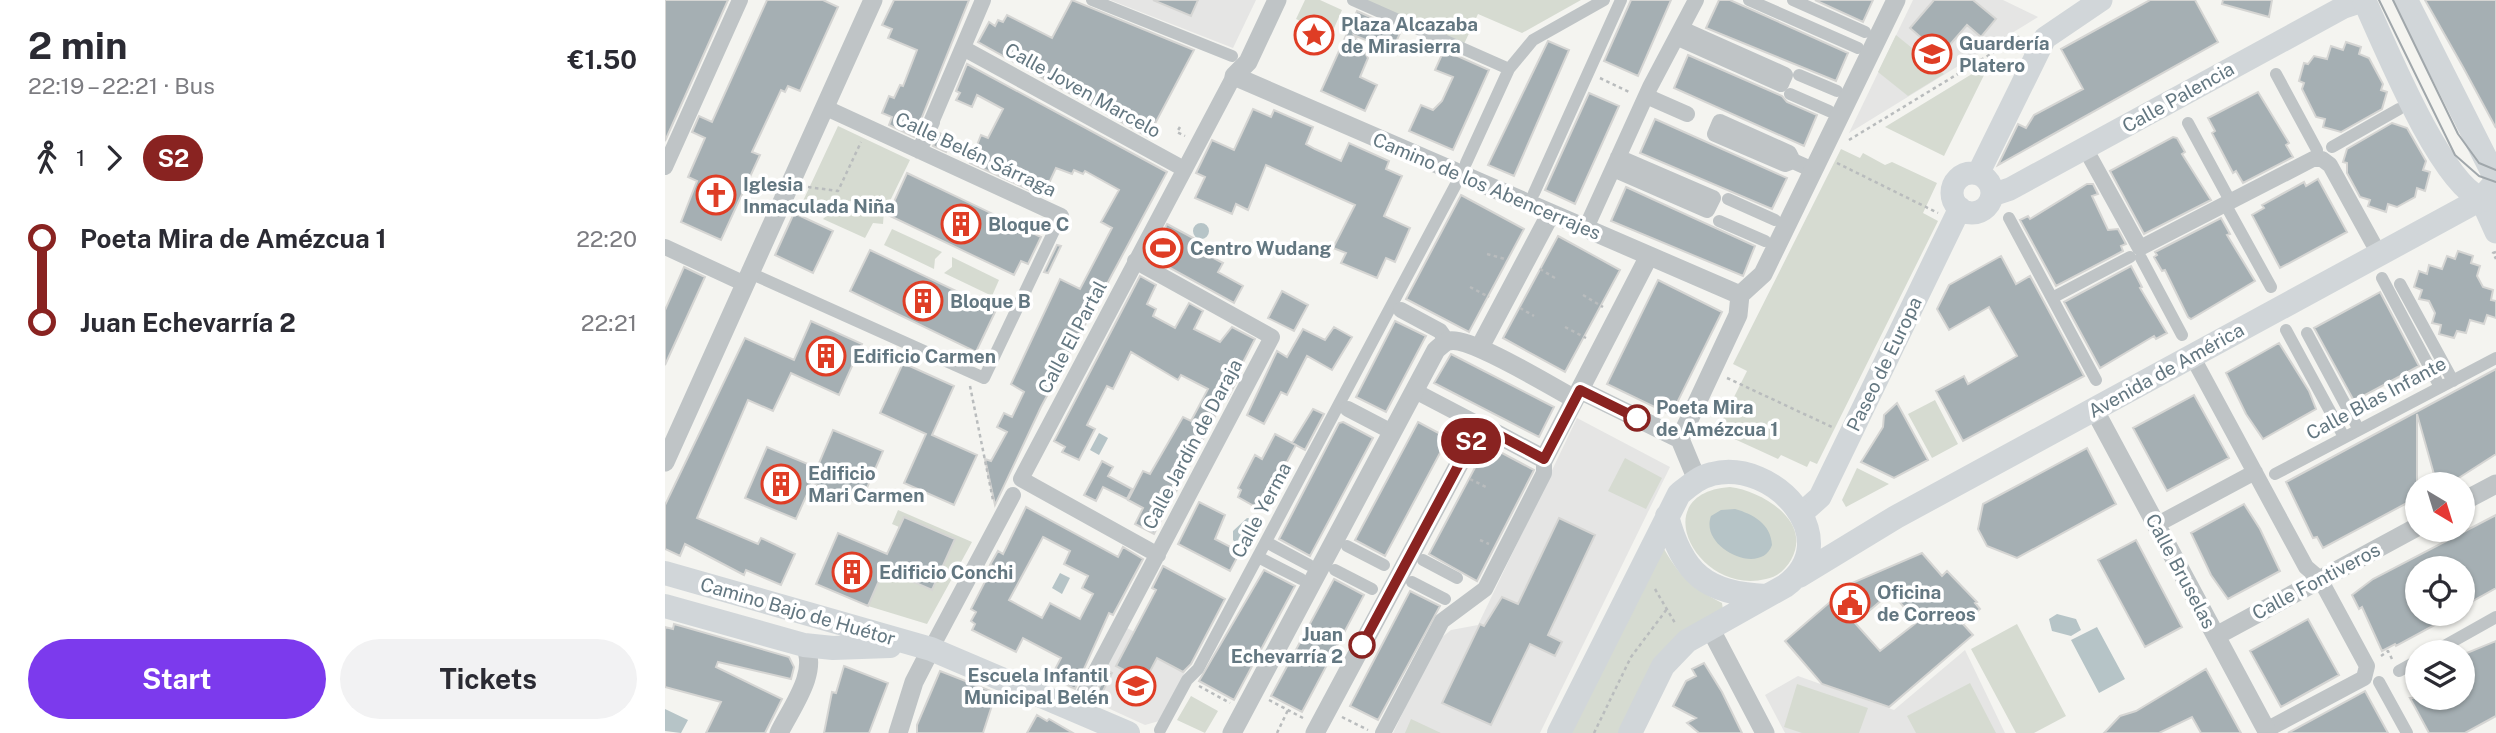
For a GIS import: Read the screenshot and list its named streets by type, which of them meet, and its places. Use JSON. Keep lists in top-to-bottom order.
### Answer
{
  "streets": {
    "main road": [
      "Calle Palencia",
      "Paseo de Europa",
      "Avenida de América",
      "Camino Bajo de Huétor"
    ],
    "street": [
      "Calle Joven Marcelo",
      "Calle Belén Sárraga",
      "Camino de los Abencerrajes",
      "Calle El Partal",
      "Calle Blas Infante",
      "Calle Jardín de Daraja",
      "Calle Yerma",
      "Calle Bruselas",
      "Calle Fontiveros"
    ]
  },
  "crossings": [
    ["Calle Joven Marcelo", "Calle El Partal"],
    ["Calle Palencia", "Paseo de Europa"],
    ["Camino de los Abencerrajes", "Calle El Partal"],
    ["Calle El Partal", "Calle Jardín de Daraja"],
    ["Paseo de Europa", "Avenida de América"],
    ["Avenida de América", "Calle Bruselas"],
    ["Calle Jardín de Daraja", "Camino Bajo de Huétor"],
    ["Calle Bruselas", "Calle Fontiveros"]
  ],
  "places": {
    "place": ["Plaza Alcazaba de Mirasierra"],
    "school or university": ["Guardería Platero", "Escuela Infantil Municipal Belén"],
    "church": ["Iglesia Inmaculada Niña"],
    "building": [
      "Bloque C",
      "Bloque B",
      "Edificio Carmen",
      "Edificio Mari Carmen",
      "Edificio Conchi"
    ],
    "sports": ["Centro Wudang"],
    "other": ["Poeta Mira de Amézcua 1", "Juan Echevarría 2"],
    "public building": ["Oficina de Correos"]
  },
  "lines": ["bus line S2"],
  "north": "bottom right",
  "page": {
    "heading": ["2 min", "22:19 – 22:21 · Bus", "€1.50"],
    "on_map": "S2",
    "legs": ["1", "S2"],
    "list": [
      {
        "name": "Poeta Mira de Amézcua 1",
        "value": "22:20"
      },
      {
        "name": "Juan Echevarría 2",
        "value": "22:21"
      }
    ],
    "buttons": ["Start", "Tickets"]
  }
}
